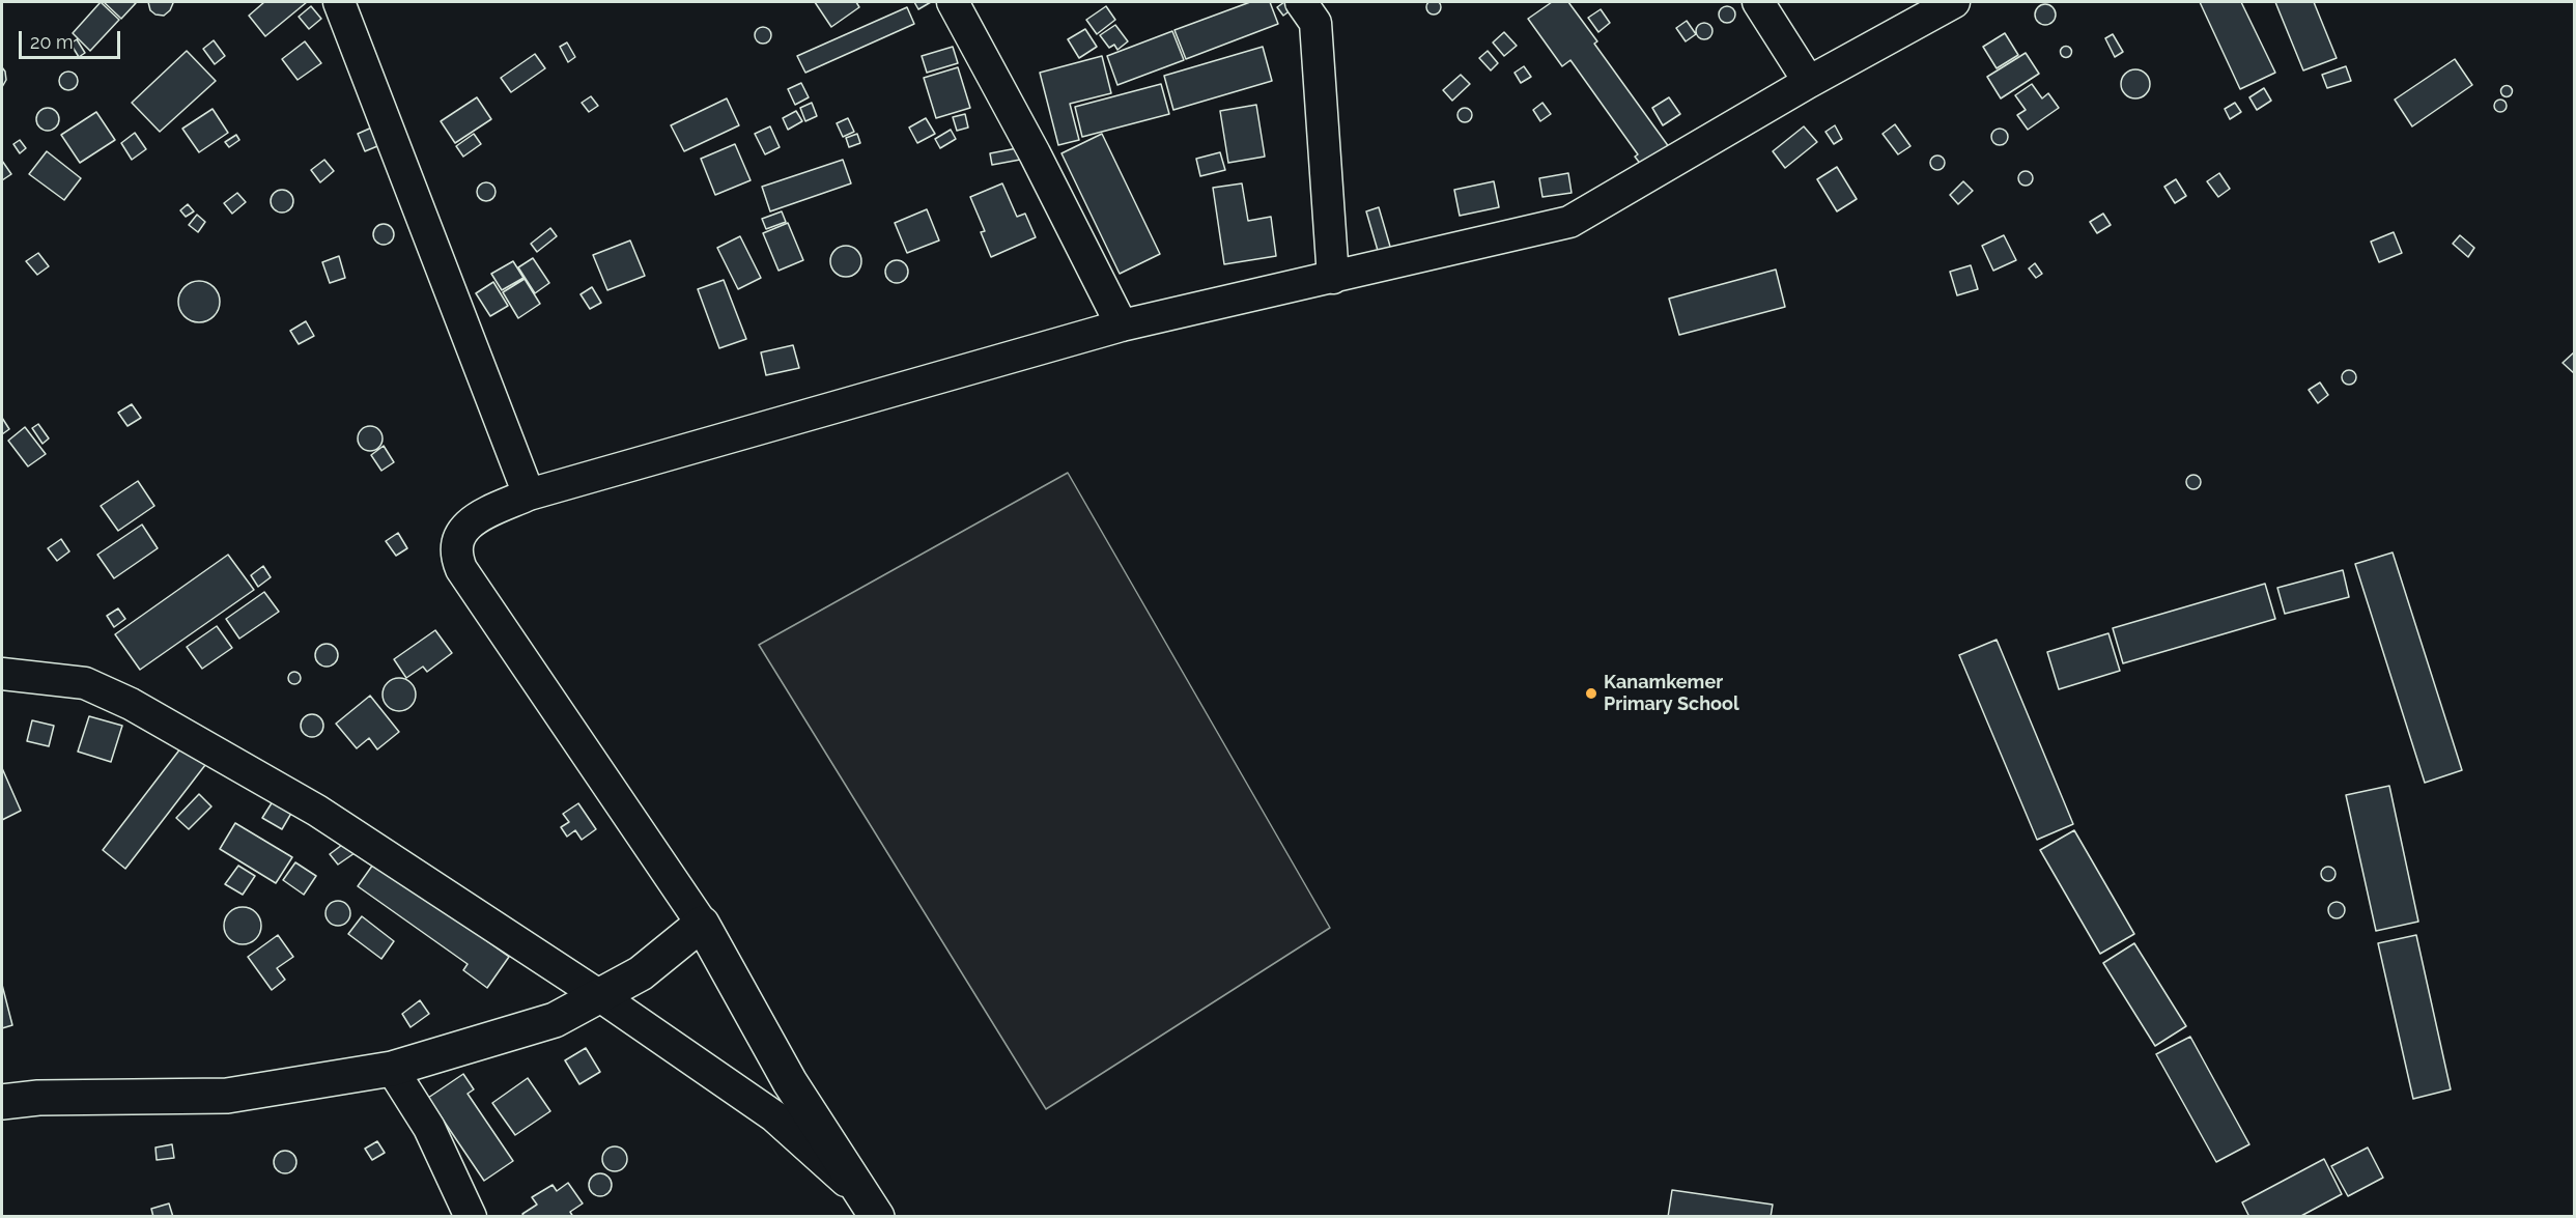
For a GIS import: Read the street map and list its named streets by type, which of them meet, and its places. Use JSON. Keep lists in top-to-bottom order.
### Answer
{
  "places": ["Kanamkemer Primary School"],
  "scale_bar": "20 m"
}
